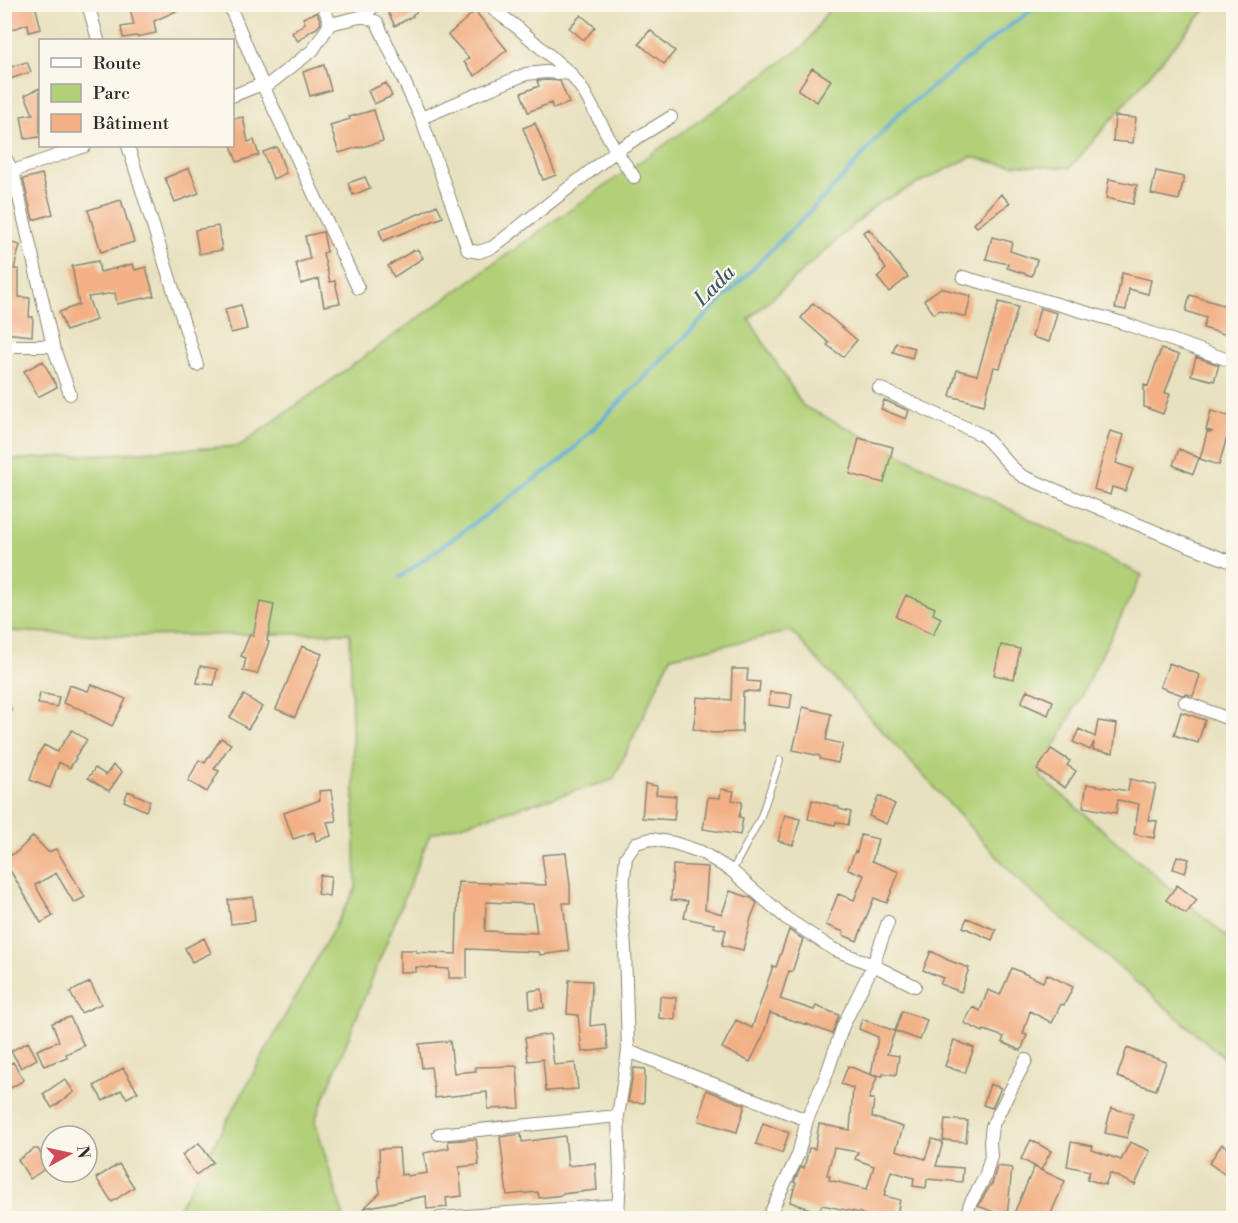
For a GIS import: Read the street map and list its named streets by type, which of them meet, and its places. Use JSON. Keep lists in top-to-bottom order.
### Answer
{
  "water": ["Lada"],
  "legend": ["Route", "Parc", "Bâtiment"],
  "north": "right"
}
